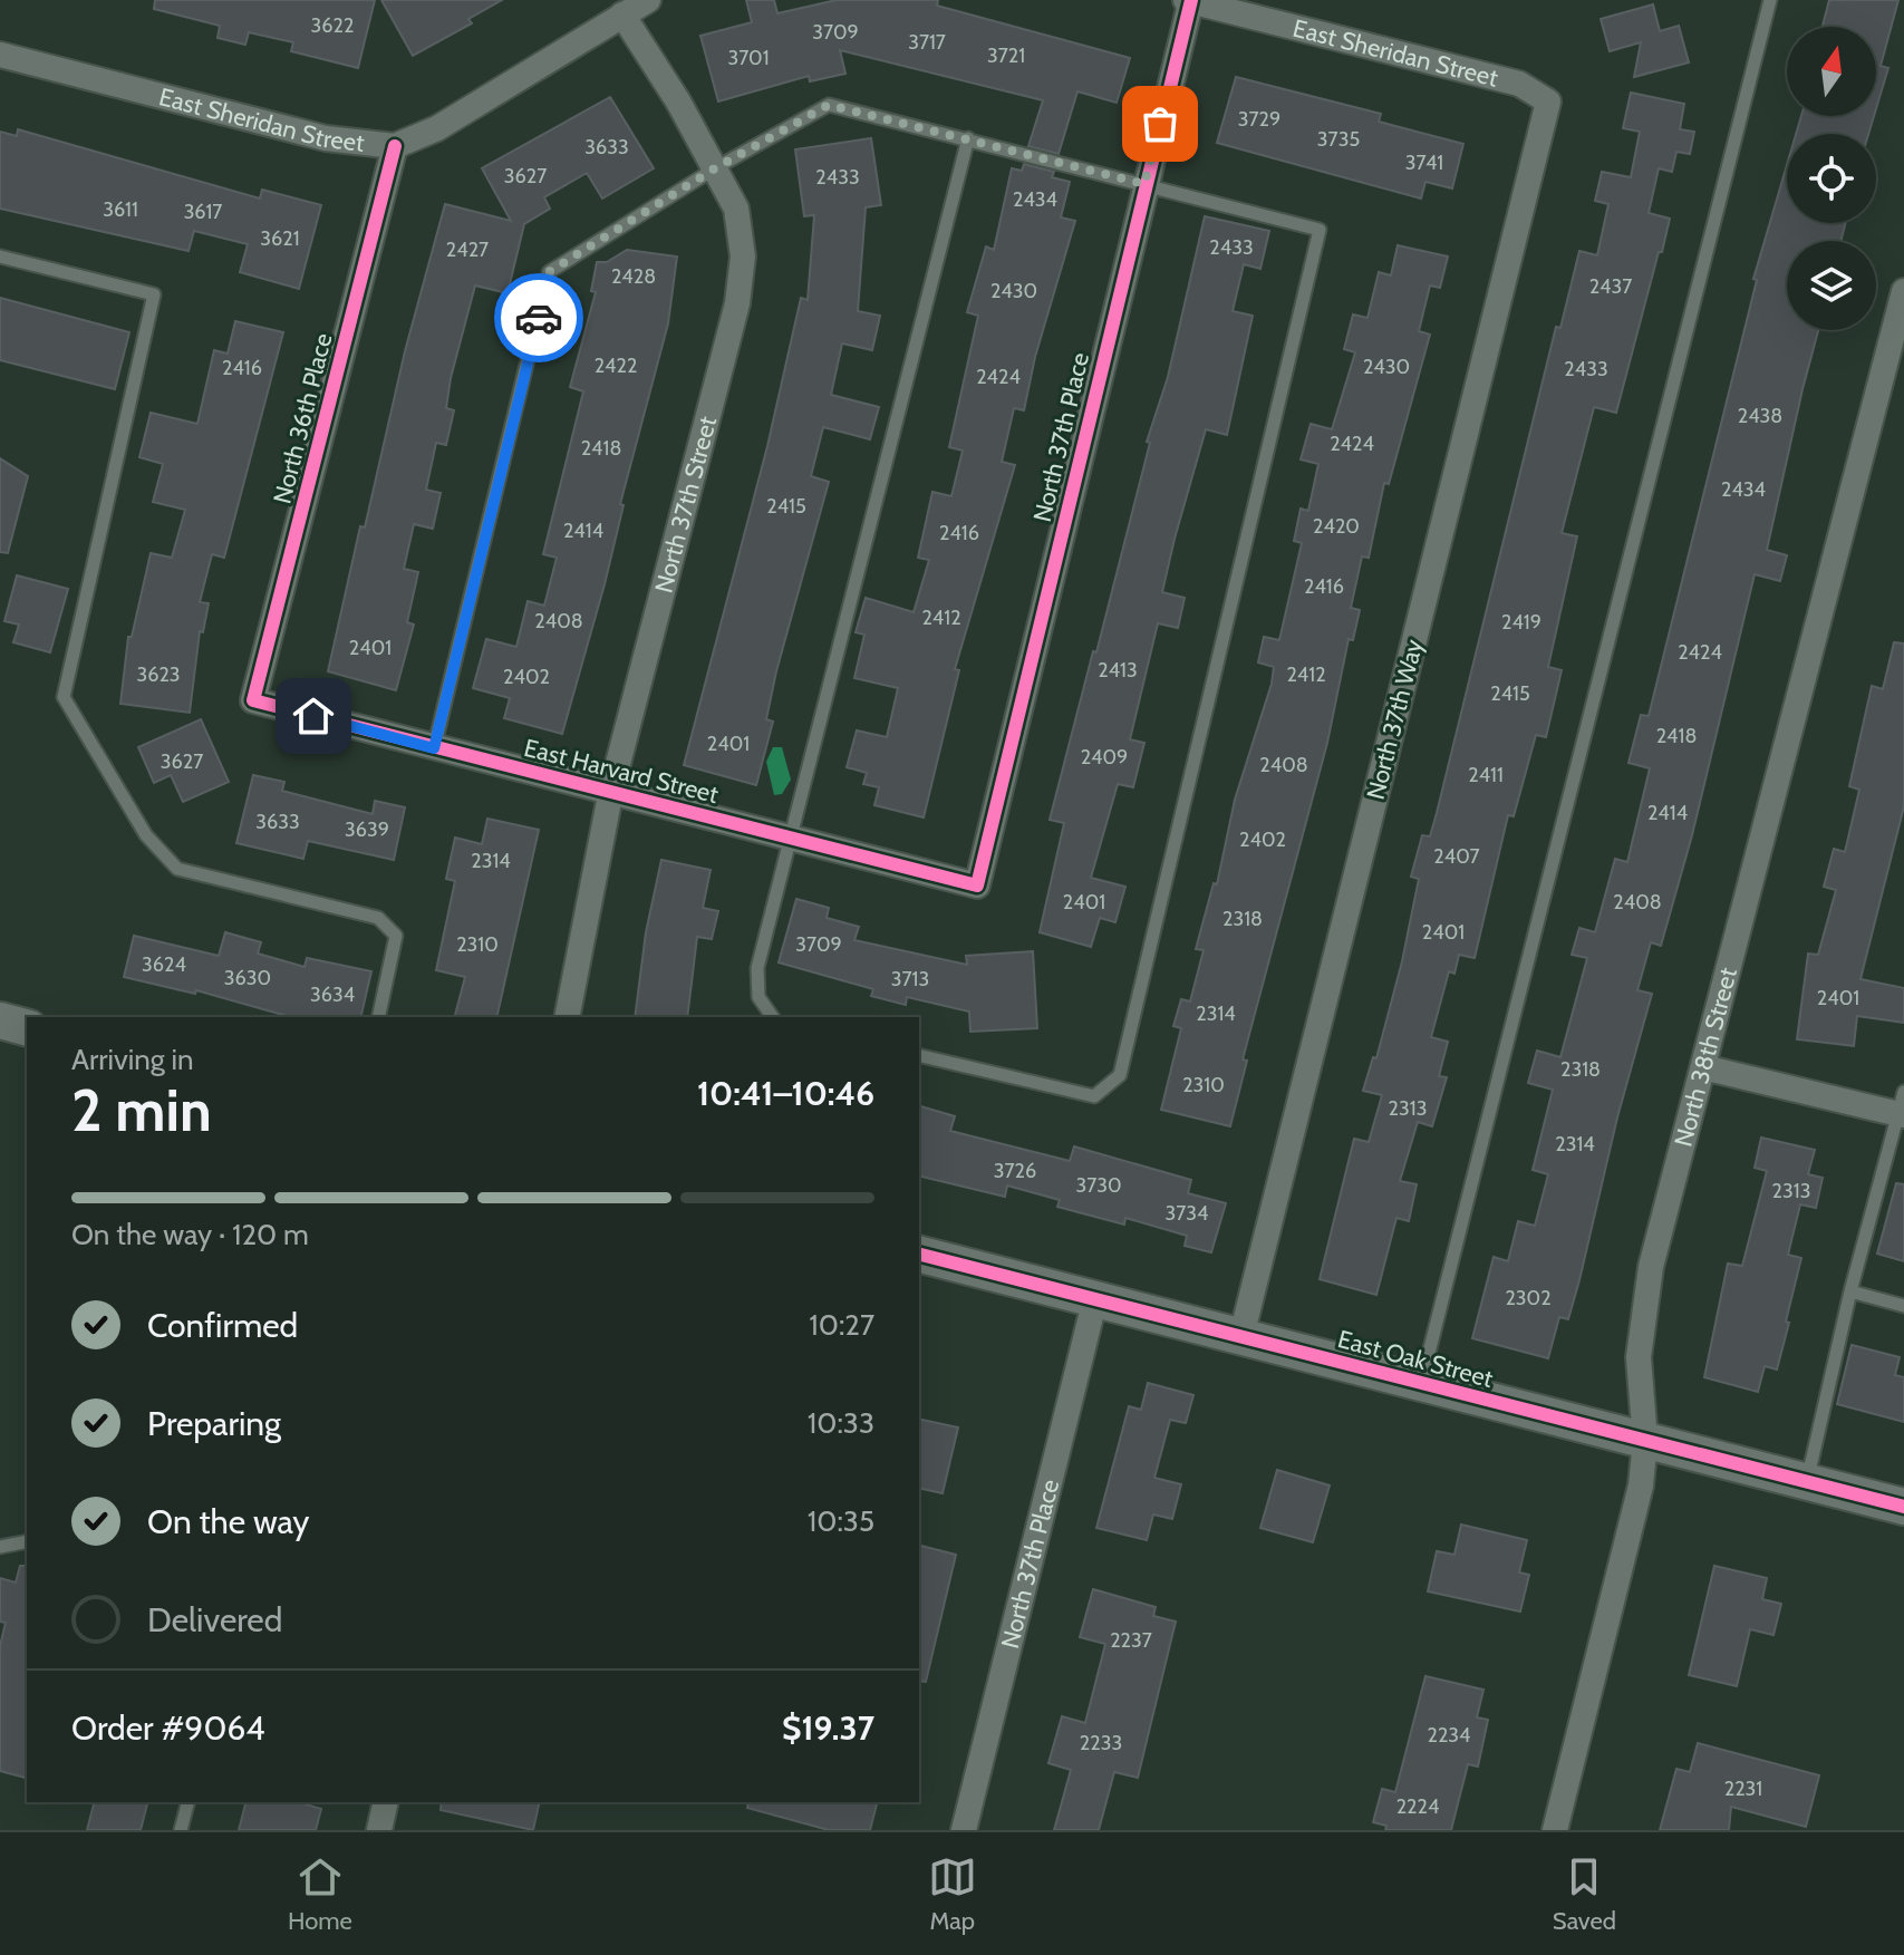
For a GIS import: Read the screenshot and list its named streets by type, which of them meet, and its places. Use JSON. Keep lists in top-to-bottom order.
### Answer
{
  "streets": {
    "street": [
      "East Sheridan Street",
      "North 36th Place",
      "North 37th Place",
      "North 37th Street",
      "North 37th Way",
      "East Harvard Street",
      "North 38th Street",
      "East Oak Street"
    ]
  },
  "crossings": [
    ["East Sheridan Street", "North 36th Place"],
    ["East Sheridan Street", "North 37th Place"],
    ["East Sheridan Street", "North 37th Street"],
    ["East Sheridan Street", "North 37th Way"],
    ["North 36th Place", "East Harvard Street"],
    ["North 37th Place", "East Harvard Street"],
    ["North 37th Place", "East Oak Street"],
    ["North 37th Street", "East Harvard Street"],
    ["North 37th Way", "East Oak Street"],
    ["North 38th Street", "East Oak Street"]
  ],
  "house_numbers": [
    "3622",
    "3709",
    "3717",
    "3721",
    "3701",
    "3729",
    "3735",
    "3633",
    "3741",
    "3627",
    "2433",
    "2434",
    "3611",
    "3617",
    "3621",
    "2433",
    "2427",
    "2428",
    "2437",
    "2430",
    "2422",
    "2430",
    "2416",
    "2433",
    "2424",
    "2438",
    "2424",
    "2418",
    "2434",
    "2415",
    "2420",
    "2414",
    "2416",
    "2416",
    "2412",
    "2408",
    "2419",
    "2401",
    "2424",
    "2413",
    "3623",
    "2412",
    "2402",
    "2415",
    "2418",
    "2401",
    "2409",
    "3627",
    "2408",
    "2411",
    "2414",
    "3633",
    "3639",
    "2402",
    "2407",
    "2314",
    "2401",
    "2408",
    "2318",
    "2401",
    "2310",
    "3709",
    "3624",
    "3630",
    "3713",
    "3634",
    "2401",
    "2314",
    "2318",
    "2310",
    "2313",
    "2314",
    "3726",
    "3730",
    "2313",
    "3734",
    "2302",
    "2237",
    "2234",
    "2233",
    "2231",
    "2224"
  ],
  "north": "top",
  "page": {
    "heading": ["2 min", "Arriving in", "10:41–10:46"],
    "panel": ["Order #9064", "$19.37"],
    "bar": "On the way · 120 m",
    "list": [
      ["Confirmed", "10:27"],
      ["Preparing", "10:33"],
      ["On the way", "10:35"],
      "Delivered"
    ],
    "tabs": ["Home", "Map", "Saved"]
  }
}
